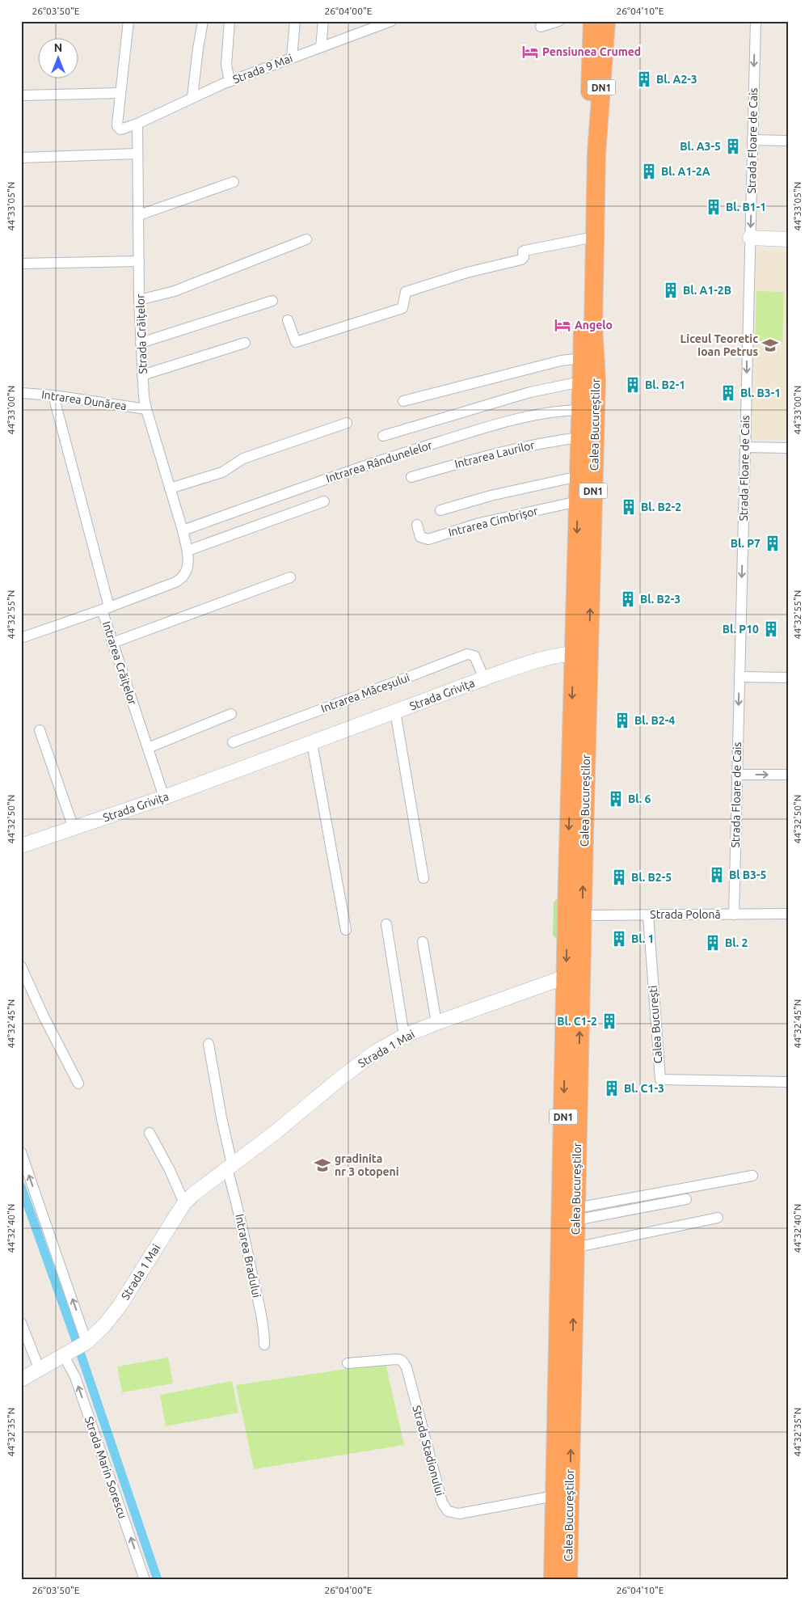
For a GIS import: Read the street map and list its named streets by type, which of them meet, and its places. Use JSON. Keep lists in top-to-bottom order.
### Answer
{
  "streets": {
    "highway": ["DN1", "Calea Bucureștilor"],
    "street": [
      "Strada 9 Mai",
      "Strada Floare de Cais",
      "Strada Crăițelor",
      "Intrarea Dunărea",
      "Intrarea Laurilor",
      "Intrarea Rândunelelor",
      "Intrarea Cimbrișor",
      "Intrarea Crăițelor",
      "Intrarea Măceșului",
      "Strada Grivița",
      "Strada Polonă",
      "Calea București",
      "Strada 1 Mai",
      "Intrarea Bradului",
      "Strada Stadionului",
      "Strada Marin Sorescu"
    ]
  },
  "crossings": [
    ["Strada 9 Mai", "Strada Crăițelor"],
    ["Strada Floare de Cais", "Strada Polonă"],
    ["Strada Crăițelor", "Intrarea Dunărea"],
    ["Strada Crăițelor", "Intrarea Rândunelelor"],
    ["Strada Crăițelor", "Intrarea Crăițelor"],
    ["Calea Bucureștilor", "Intrarea Laurilor"],
    ["Calea Bucureștilor", "Intrarea Rândunelelor"],
    ["Calea Bucureștilor", "Intrarea Cimbrișor"],
    ["Calea Bucureștilor", "Strada Grivița"],
    ["Calea Bucureștilor", "Strada Polonă"],
    ["Calea Bucureștilor", "Strada 1 Mai"],
    ["Calea Bucureștilor", "Strada Stadionului"],
    ["Intrarea Crăițelor", "Strada Grivița"],
    ["Intrarea Măceșului", "Strada Grivița"],
    ["Strada Polonă", "Calea București"],
    ["Strada 1 Mai", "Intrarea Bradului"],
    ["Strada 1 Mai", "Strada Marin Sorescu"]
  ],
  "one_way": ["Strada Floare de Cais", "Strada Marin Sorescu"],
  "places": {
    "hotel": ["Pensiunea Crumed", "Angelo"],
    "building": [
      "Bl. A2-3",
      "Bl. A3-5",
      "Bl. A1-2A",
      "Bl. B1-1",
      "Bl. A1-2B",
      "Bl. B2-1",
      "Bl. B3-1",
      "Bl. B2-2",
      "Bl. P7",
      "Bl. B2-3",
      "Bl. P10",
      "Bl. B2-4",
      "Bl. 6",
      "Bl B3-5",
      "Bl. B2-5",
      "Bl. 1",
      "Bl. 2",
      "Bl. C1-2",
      "Bl. C1-3"
    ],
    "school or university": ["Liceul Teoretic Ioan Petrus", "gradinita nr 3 otopeni"]
  },
  "north": "top",
  "coordinates": [
    "26°03'50\"E",
    "26°04'00\"E",
    "26°04'10\"E",
    "44°33'05\"N",
    "44°33'00\"N",
    "44°32'55\"N",
    "44°32'50\"N",
    "44°32'45\"N",
    "44°32'40\"N",
    "44°32'35\"N"
  ]
}
